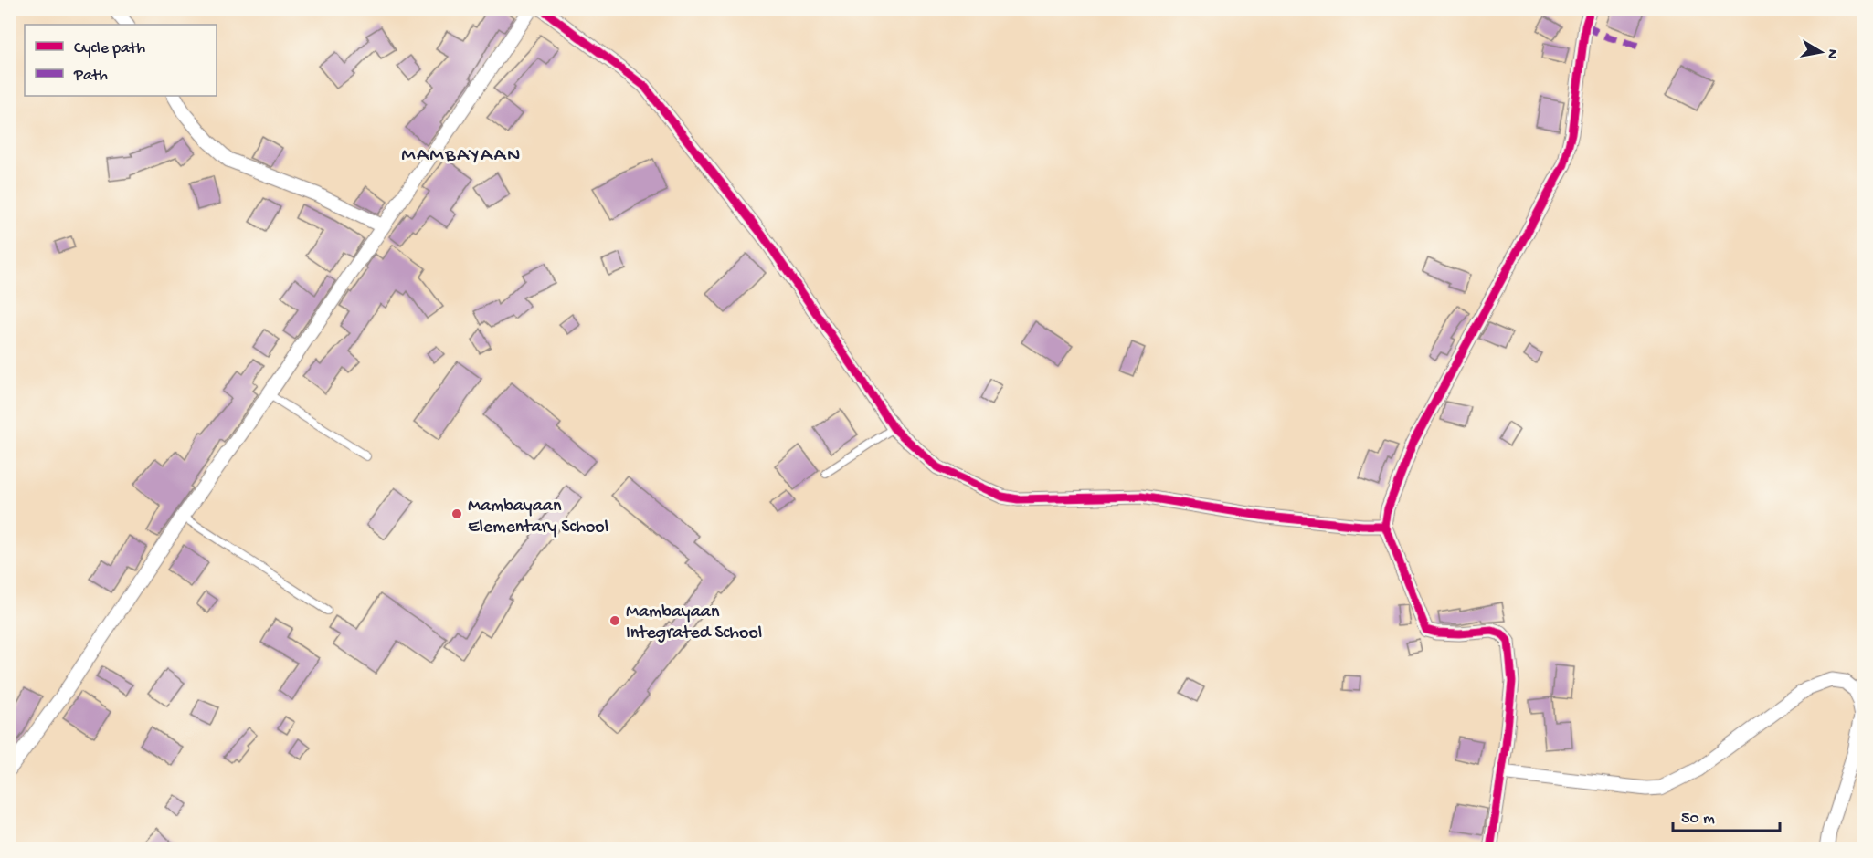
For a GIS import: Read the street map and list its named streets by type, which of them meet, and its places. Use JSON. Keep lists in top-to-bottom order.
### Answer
{
  "districts": ["MAMBAYAAN"],
  "places": ["Mambayaan Elementary School", "Mambayaan Integrated School"],
  "legend": ["Cycle path", "Path"],
  "scale_bar": "50 m",
  "north": "right"
}
